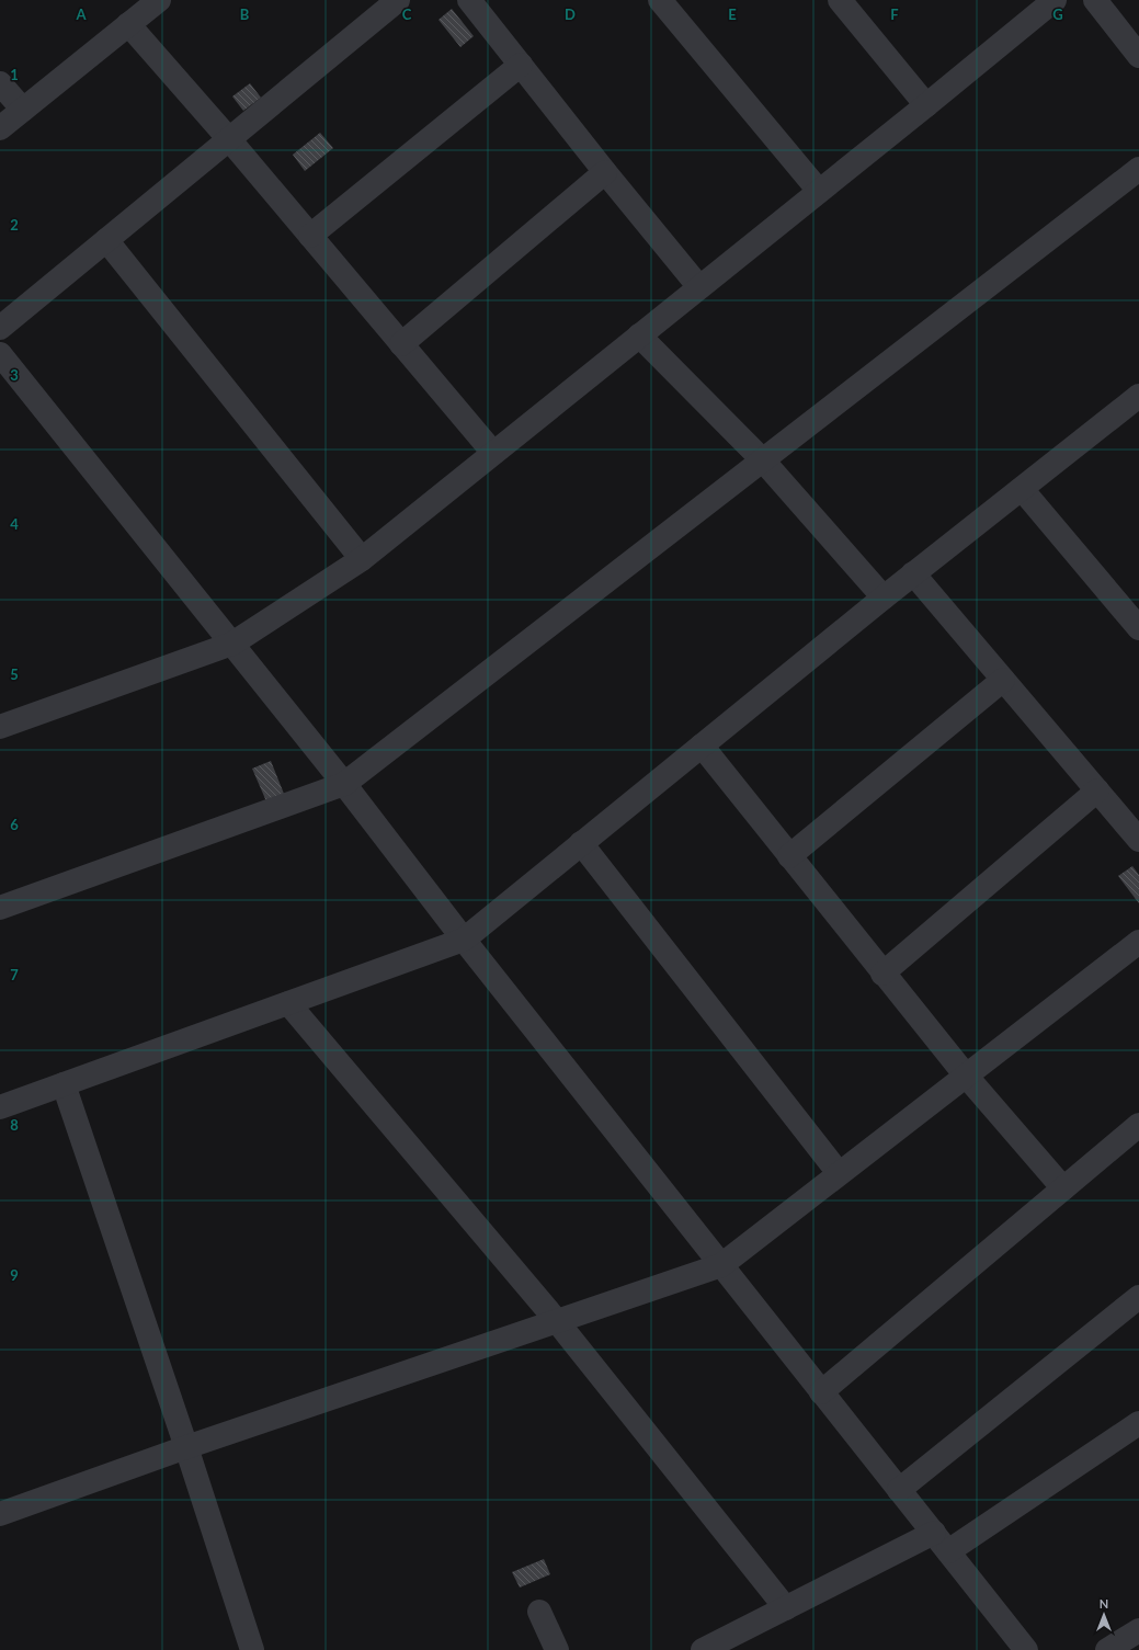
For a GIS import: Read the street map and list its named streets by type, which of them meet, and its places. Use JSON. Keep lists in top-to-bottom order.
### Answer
{
  "north": "top",
  "grid": {
    "columns": [
      "A",
      "B",
      "C",
      "D",
      "E",
      "F",
      "G"
    ],
    "rows": [
      "1",
      "2",
      "3",
      "4",
      "5",
      "6",
      "7",
      "8",
      "9"
    ]
  }
}
